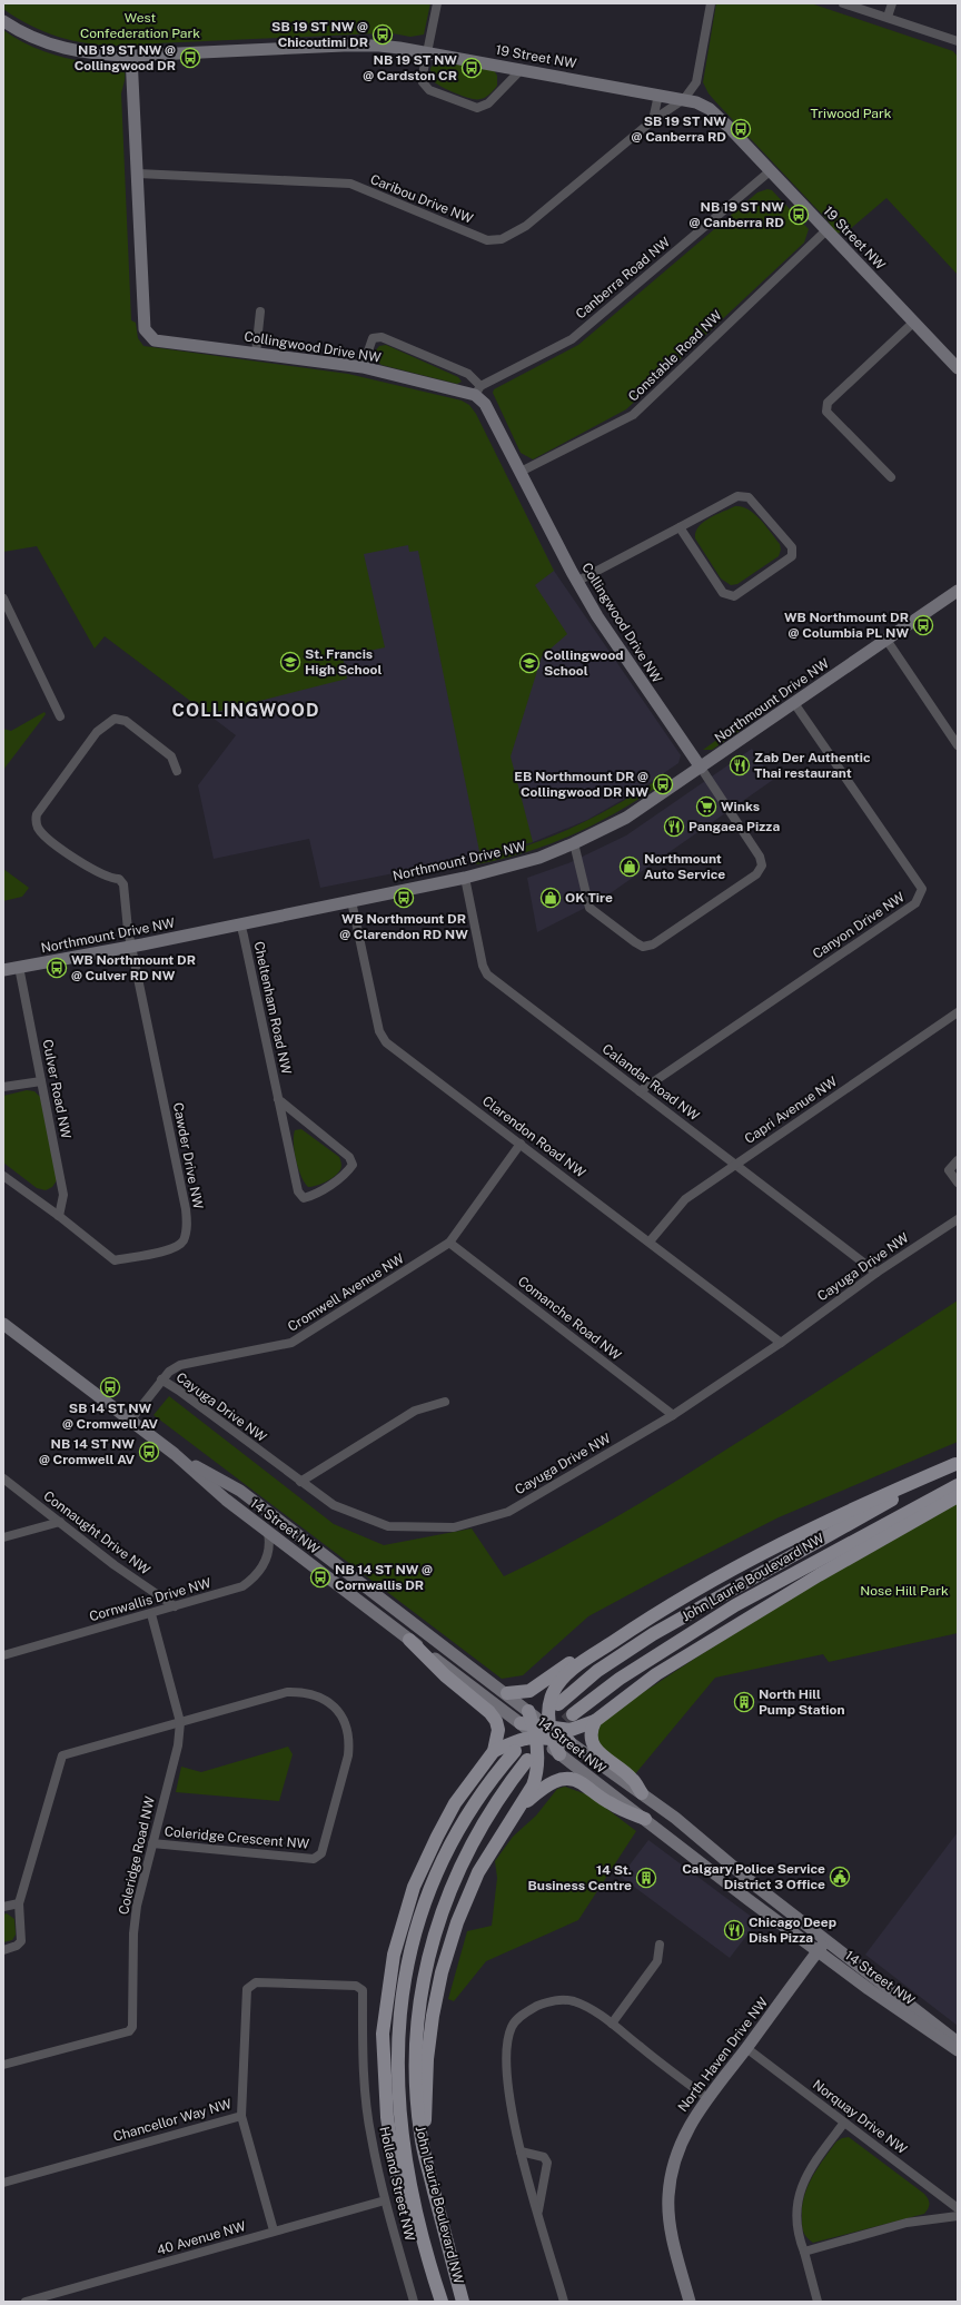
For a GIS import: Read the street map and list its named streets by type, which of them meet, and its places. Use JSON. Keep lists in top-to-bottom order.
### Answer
{
  "streets": {
    "main road": ["John Laurie Boulevard NW"],
    "street": [
      "19 Street NW",
      "Caribou Drive NW",
      "Canberra Road NW",
      "Collingwood Drive NW",
      "Constable Road NW",
      "Northmount Drive NW",
      "Canyon Drive NW",
      "Cheltenham Road NW",
      "Calandar Road NW",
      "Culver Road NW",
      "Capri Avenue NW",
      "Clarendon Road NW",
      "Cawder Drive NW",
      "Cayuga Drive NW",
      "Cromwell Avenue NW",
      "Comanche Road NW",
      "14 Street NW",
      "Connaught Drive NW",
      "Cornwallis Drive NW",
      "Coleridge Crescent NW",
      "Coleridge Road NW",
      "North Haven Drive NW",
      "Norquay Drive NW",
      "Chancellor Way NW",
      "Holland Street NW",
      "40 Avenue NW"
    ]
  },
  "crossings": [
    ["19 Street NW", "Caribou Drive NW"],
    ["19 Street NW", "Canberra Road NW"],
    ["19 Street NW", "Collingwood Drive NW"],
    ["19 Street NW", "Constable Road NW"],
    ["Caribou Drive NW", "Collingwood Drive NW"],
    ["Canberra Road NW", "Collingwood Drive NW"],
    ["Collingwood Drive NW", "Constable Road NW"],
    ["Collingwood Drive NW", "Northmount Drive NW"],
    ["Northmount Drive NW", "Canyon Drive NW"],
    ["Northmount Drive NW", "Cheltenham Road NW"],
    ["Northmount Drive NW", "Calandar Road NW"],
    ["Northmount Drive NW", "Culver Road NW"],
    ["Northmount Drive NW", "Clarendon Road NW"],
    ["Northmount Drive NW", "Cawder Drive NW"],
    ["Canyon Drive NW", "Calandar Road NW"],
    ["Calandar Road NW", "Capri Avenue NW"],
    ["Calandar Road NW", "Cayuga Drive NW"],
    ["Culver Road NW", "Cawder Drive NW"],
    ["Capri Avenue NW", "Clarendon Road NW"],
    ["Clarendon Road NW", "Cayuga Drive NW"],
    ["Clarendon Road NW", "Cromwell Avenue NW"],
    ["Cayuga Drive NW", "Cromwell Avenue NW"],
    ["Cayuga Drive NW", "Comanche Road NW"],
    ["Cromwell Avenue NW", "Comanche Road NW"],
    ["Cromwell Avenue NW", "14 Street NW"],
    ["14 Street NW", "Cornwallis Drive NW"],
    ["14 Street NW", "North Haven Drive NW"],
    ["Connaught Drive NW", "Cornwallis Drive NW"],
    ["Cornwallis Drive NW", "Coleridge Road NW"],
    ["Coleridge Crescent NW", "Coleridge Road NW"],
    ["North Haven Drive NW", "Norquay Drive NW"],
    ["Chancellor Way NW", "Holland Street NW"],
    ["Holland Street NW", "40 Avenue NW"]
  ],
  "districts": ["COLLINGWOOD"],
  "parks": ["West Confederation Park", "Triwood Park", "Nose Hill Park"],
  "places": {
    "bus stop": [
      "SB 19 ST NW @ Chicoutimi DR",
      "NB 19 ST NW @ Collingwood DR",
      "NB 19 ST NW @ Cardston CR",
      "SB 19 ST NW @ Canberra RD",
      "NB 19 ST NW @ Canberra RD",
      "WB Northmount DR @ Columbia PL NW",
      "EB Northmount DR @ Collingwood DR NW",
      "WB Northmount DR @ Clarendon RD NW",
      "WB Northmount DR @ Culver RD NW",
      "SB 14 ST NW @ Cromwell AV",
      "NB 14 ST NW @ Cromwell AV",
      "NB 14 ST NW @ Cornwallis DR"
    ],
    "school or university": ["St. Francis High School", "Collingwood School"],
    "restaurant": ["Zab Der Authentic Thai restaurant", "Pangaea Pizza", "Chicago Deep Dish Pizza"],
    "supermarket": ["Winks"],
    "shop": ["Northmount Auto Service", "OK Tire"],
    "building": ["North Hill Pump Station", "14 St. Business Centre"],
    "public building": ["Calgary Police Service District 3 Office"]
  }
}
